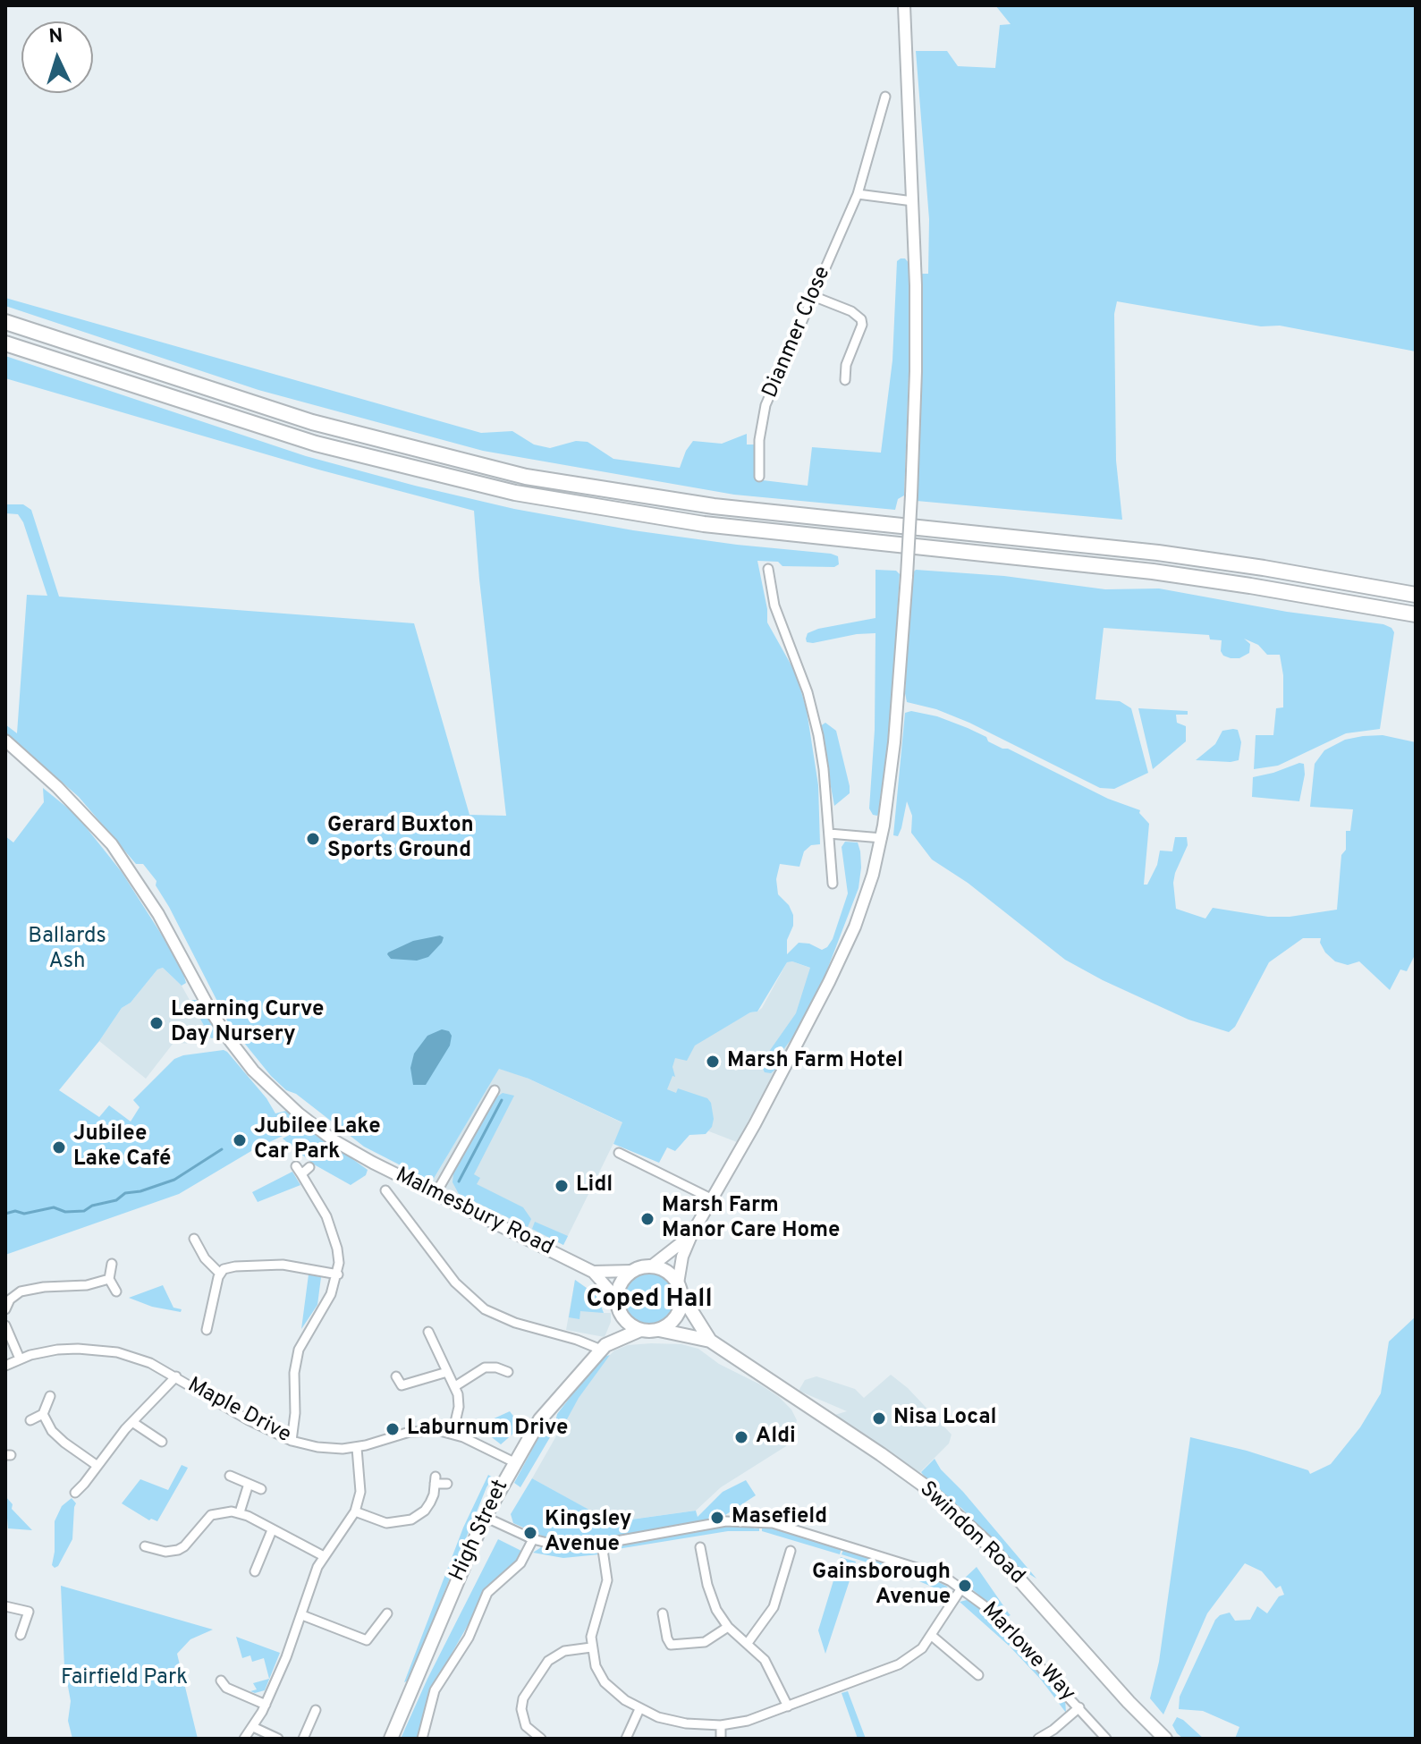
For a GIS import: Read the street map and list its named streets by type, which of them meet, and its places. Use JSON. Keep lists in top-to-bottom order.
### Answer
{
  "streets": {
    "main road": ["High Street", "Swindon Road"],
    "street": [
      "Dianmer Close",
      "Malmesbury Road",
      "Maple Drive",
      "Marlowe Way"
    ]
  },
  "crossings": [
    ["Maple Drive", "High Street"],
    ["High Street", "Swindon Road"],
    ["High Street", "Marlowe Way"]
  ],
  "districts": ["Coped Hall"],
  "parks": ["Ballards Ash", "Fairfield Park"],
  "places": [
    "Gerard Buxton Sports Ground",
    "Learning Curve Day Nursery",
    "Marsh Farm Hotel",
    "Jubilee Lake Car Park",
    "Jubilee Lake Café",
    "Lidl",
    "Marsh Farm Manor Care Home",
    "Nisa Local",
    "Laburnum Drive",
    "Aldi",
    "Masefield",
    "Kingsley Avenue",
    "Gainsborough Avenue"
  ],
  "north": "top"
}
